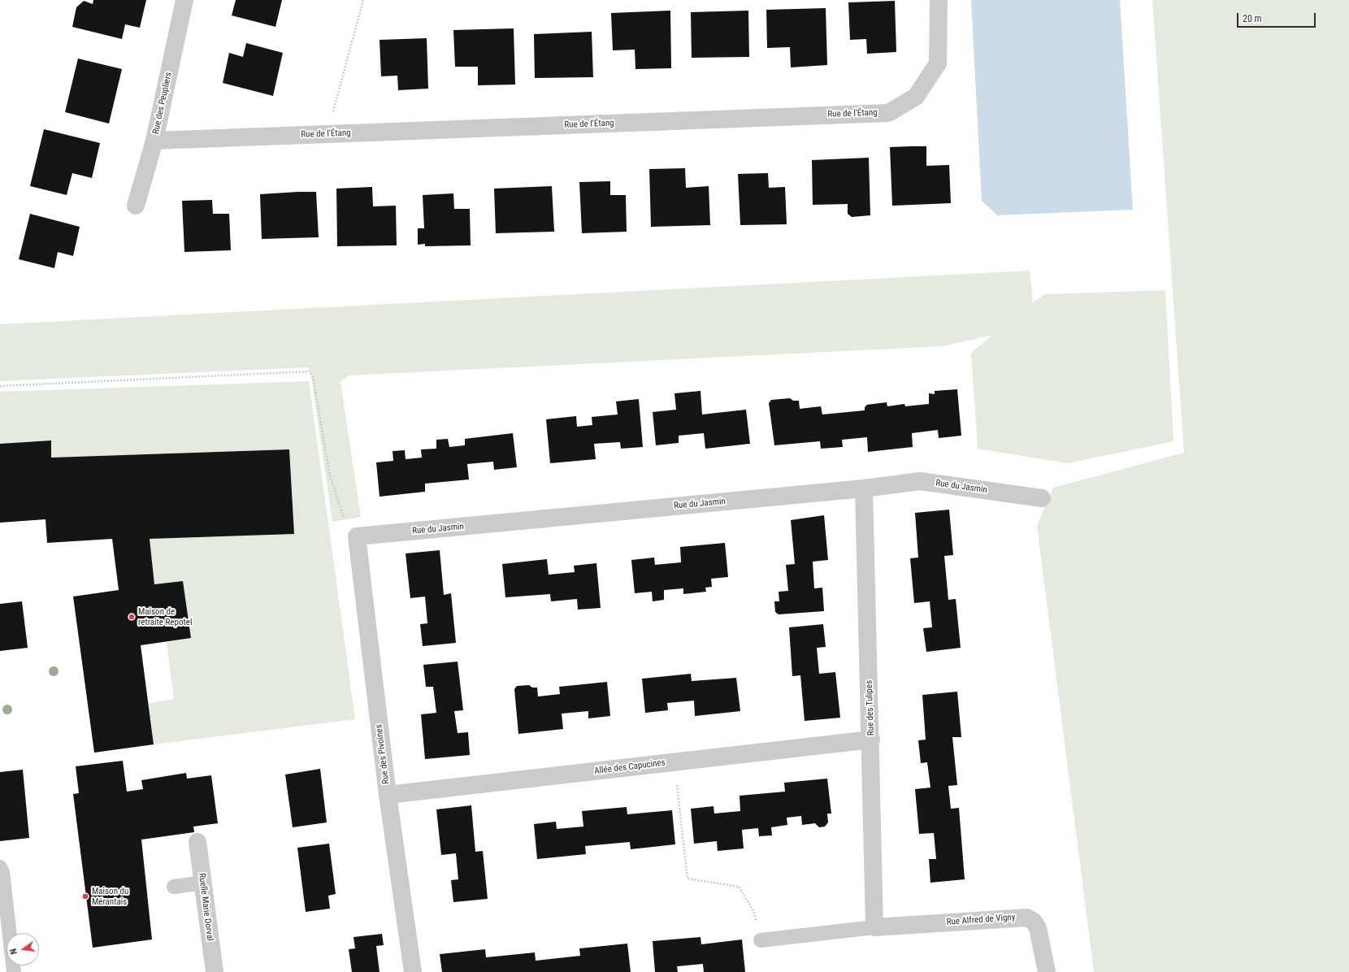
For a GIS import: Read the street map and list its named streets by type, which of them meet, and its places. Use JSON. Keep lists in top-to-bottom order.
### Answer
{
  "streets": {
    "street": [
      "Rue des Peupliers",
      "Rue de l'Étang",
      "Rue du Jasmin",
      "Rue des Tulipes",
      "Rue des Pivoines",
      "Allée des Capucines",
      "Ruelle Marie Dorval",
      "Rue Alfred de Vigny"
    ]
  },
  "crossings": [
    ["Rue des Peupliers", "Rue de l'Étang"],
    ["Rue du Jasmin", "Rue des Tulipes"],
    ["Rue du Jasmin", "Rue des Pivoines"],
    ["Rue des Tulipes", "Allée des Capucines"],
    ["Rue des Tulipes", "Rue Alfred de Vigny"],
    ["Rue des Pivoines", "Allée des Capucines"]
  ],
  "places": ["Maison de retraite Repotel", "Maison du Mérantais"],
  "scale_bar": "20 m",
  "north": "left"
}
